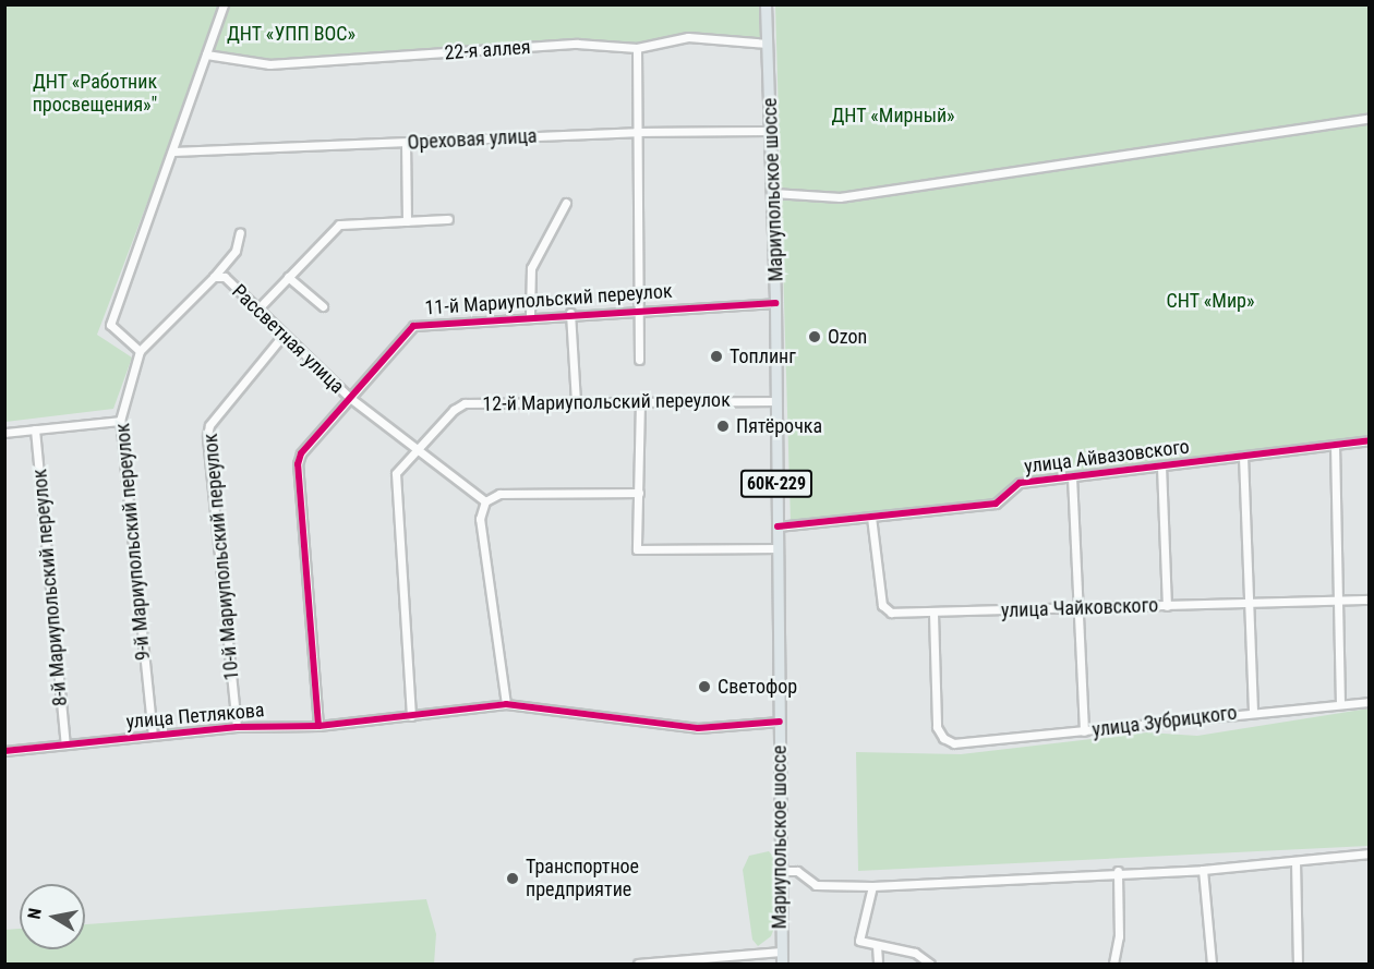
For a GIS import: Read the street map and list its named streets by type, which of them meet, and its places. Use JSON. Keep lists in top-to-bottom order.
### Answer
{
  "streets": {
    "main road": ["Мариупольское шоссе", "60К-229"],
    "street": [
      "22-я аллея",
      "Ореховая улица",
      "11-й Мариупольский переулок",
      "Рассветная улица",
      "12-й Мариупольский переулок",
      "улица Айвазовского",
      "9-й Мариупольский переулок",
      "10-й Мариупольский переулок",
      "8-й Мариупольский переулок",
      "улица Чайковского",
      "улица Петлякова",
      "улица Зубрицкого"
    ]
  },
  "crossings": [
    ["22-я аллея", "Мариупольское шоссе"],
    ["Ореховая улица", "Мариупольское шоссе"],
    ["Мариупольское шоссе", "11-й Мариупольский переулок"],
    ["Мариупольское шоссе", "12-й Мариупольский переулок"],
    ["Мариупольское шоссе", "улица Айвазовского"],
    ["Мариупольское шоссе", "улица Петлякова"],
    ["11-й Мариупольский переулок", "Рассветная улица"],
    ["11-й Мариупольский переулок", "улица Петлякова"],
    ["Рассветная улица", "12-й Мариупольский переулок"],
    ["Рассветная улица", "9-й Мариупольский переулок"],
    ["Рассветная улица", "10-й Мариупольский переулок"],
    ["12-й Мариупольский переулок", "улица Петлякова"],
    ["улица Айвазовского", "улица Чайковского"],
    ["9-й Мариупольский переулок", "улица Петлякова"],
    ["10-й Мариупольский переулок", "улица Петлякова"],
    ["8-й Мариупольский переулок", "улица Петлякова"],
    ["улица Чайковского", "улица Зубрицкого"]
  ],
  "parks": [
    "ДНТ «УПП ВОС»",
    "ДНТ «Работник просвещения»\"",
    "ДНТ «Мирный»",
    "СНТ «Мир»"
  ],
  "places": [
    "Ozon",
    "Топлинг",
    "Пятёрочка",
    "Светофор",
    "Транспортное предприятие"
  ],
  "north": "left"
}
